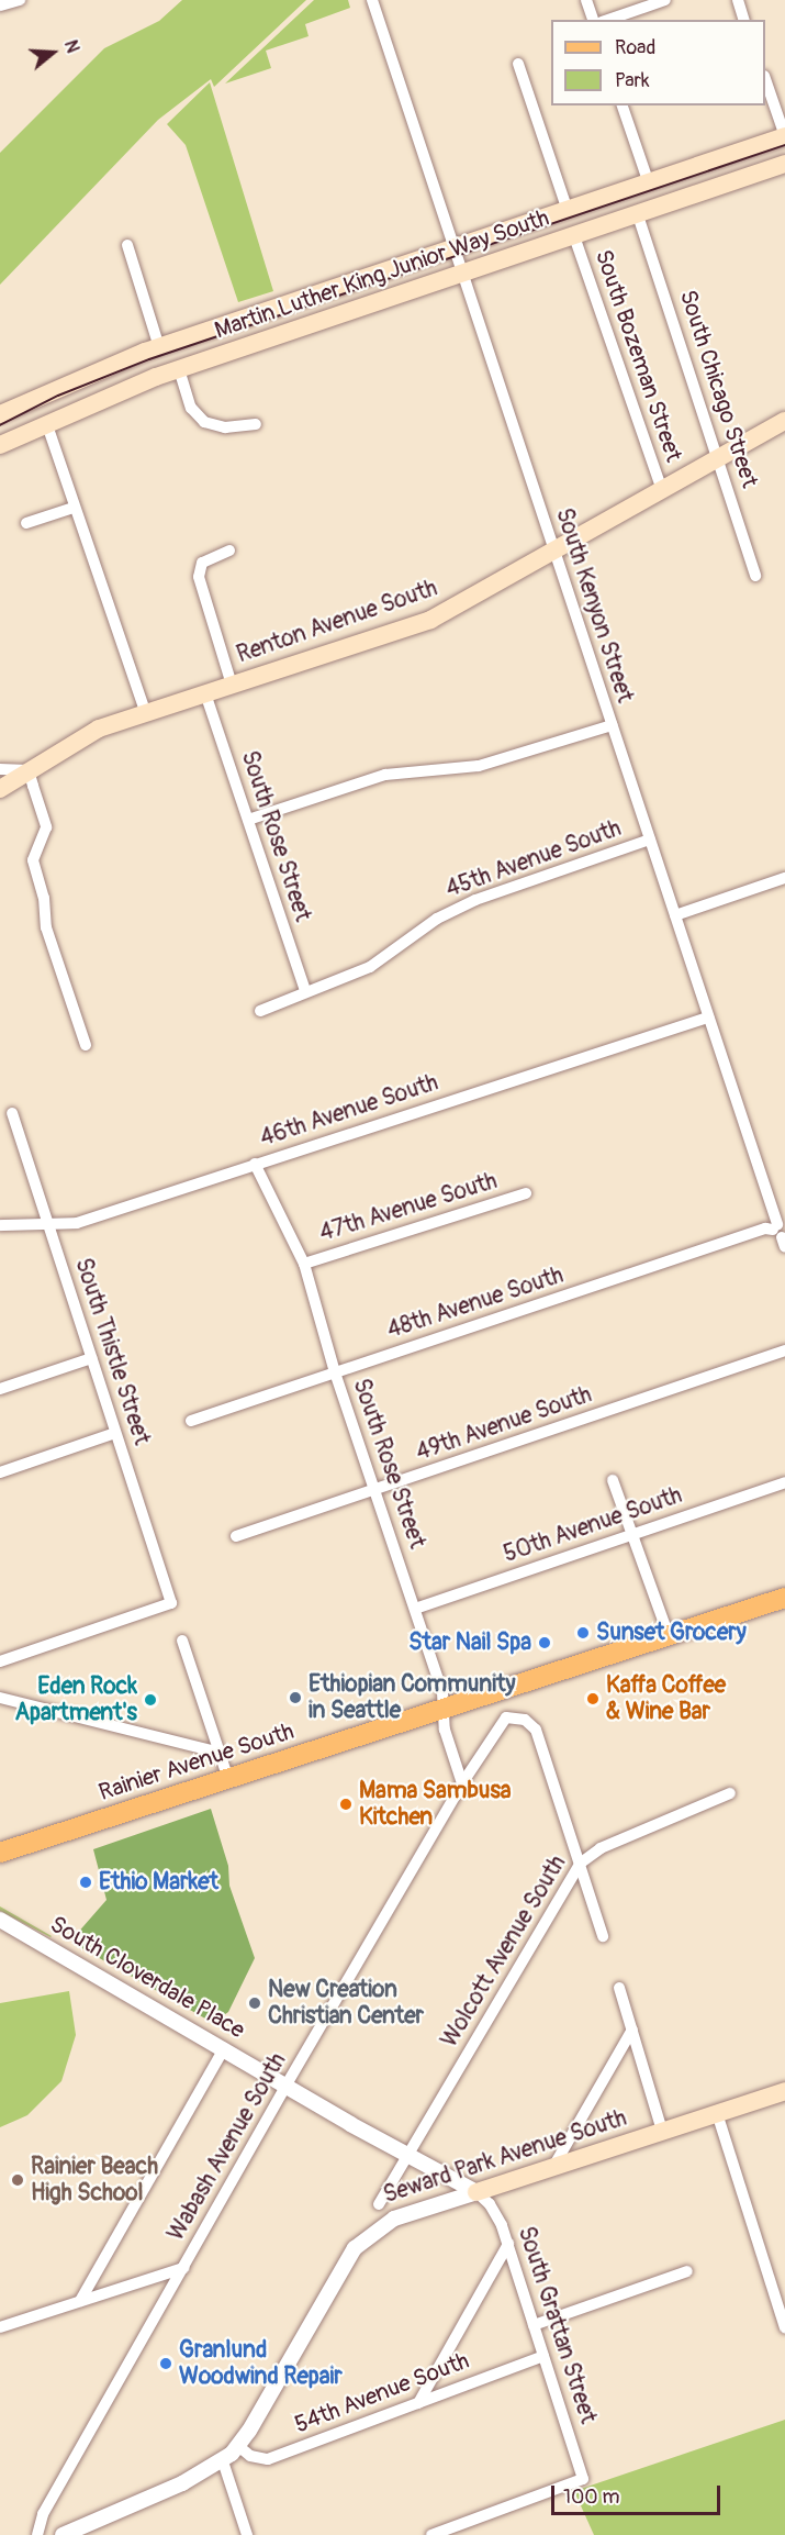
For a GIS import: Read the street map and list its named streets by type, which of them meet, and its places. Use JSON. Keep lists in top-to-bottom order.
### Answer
{
  "streets": {
    "main road": [
      "Martin Luther King Junior Way South",
      "Renton Avenue South",
      "Rainier Avenue South",
      "Seward Park Avenue South"
    ],
    "street": [
      "South Bozeman Street",
      "South Chicago Street",
      "South Kenyon Street",
      "South Rose Street",
      "45th Avenue South",
      "46th Avenue South",
      "47th Avenue South",
      "48th Avenue South",
      "South Thistle Street",
      "49th Avenue South",
      "50th Avenue South",
      "Wolcott Avenue South",
      "South Cloverdale Place",
      "Wabash Avenue South",
      "South Grattan Street",
      "54th Avenue South"
    ]
  },
  "crossings": [
    ["Martin Luther King Junior Way South", "South Bozeman Street"],
    ["Martin Luther King Junior Way South", "South Chicago Street"],
    ["Martin Luther King Junior Way South", "South Kenyon Street"],
    ["South Bozeman Street", "Renton Avenue South"],
    ["South Chicago Street", "Renton Avenue South"],
    ["South Kenyon Street", "Renton Avenue South"],
    ["South Kenyon Street", "45th Avenue South"],
    ["South Kenyon Street", "46th Avenue South"],
    ["South Kenyon Street", "48th Avenue South"],
    ["Renton Avenue South", "South Rose Street"],
    ["South Rose Street", "45th Avenue South"],
    ["South Rose Street", "46th Avenue South"],
    ["South Rose Street", "47th Avenue South"],
    ["South Rose Street", "48th Avenue South"],
    ["South Rose Street", "49th Avenue South"],
    ["South Rose Street", "50th Avenue South"],
    ["South Rose Street", "Rainier Avenue South"],
    ["South Rose Street", "Wabash Avenue South"],
    ["46th Avenue South", "South Thistle Street"],
    ["Wolcott Avenue South", "South Cloverdale Place"],
    ["Wolcott Avenue South", "Wabash Avenue South"],
    ["South Cloverdale Place", "Wabash Avenue South"],
    ["South Cloverdale Place", "Seward Park Avenue South"],
    ["South Cloverdale Place", "South Grattan Street"],
    ["Seward Park Avenue South", "South Grattan Street"],
    ["Seward Park Avenue South", "54th Avenue South"],
    ["South Grattan Street", "54th Avenue South"]
  ],
  "places": [
    "Sunset Grocery",
    "Star Nail Spa",
    "Ethiopian Community in Seattle",
    "Kaffa Coffee & Wine Bar",
    "Eden Rock Apartment's",
    "Mama Sambusa Kitchen",
    "Ethio Market",
    "New Creation Christian Center",
    "Rainier Beach High School",
    "Granlund Woodwind Repair"
  ],
  "legend": ["Road", "Park"],
  "scale_bar": "100 m",
  "north": "right"
}
